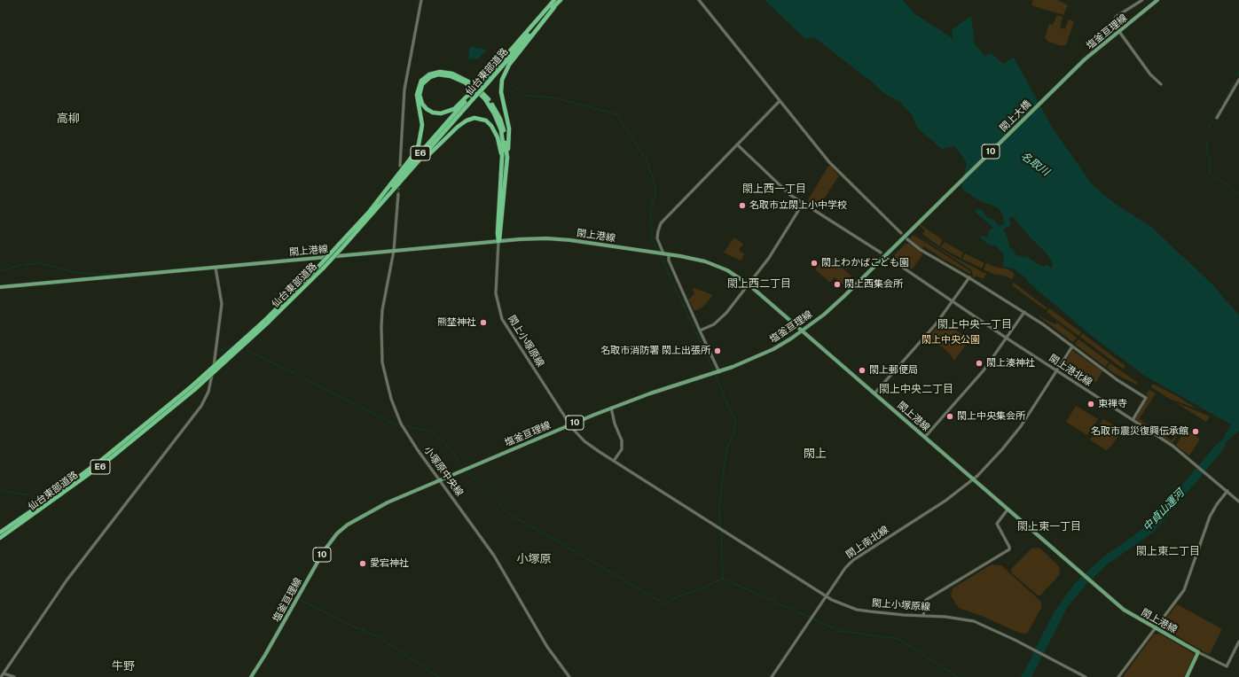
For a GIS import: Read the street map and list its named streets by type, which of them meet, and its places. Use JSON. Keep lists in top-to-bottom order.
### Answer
{
  "streets": {
    "highway": ["仙台東部道路", "E6"],
    "main road": [
      "塩釜亘理線",
      "閖上大橋",
      "10",
      "閖上港線"
    ],
    "street": [
      "閖上小塚原線",
      "閖上港北線",
      "小塚原中央線",
      "閖上南北線"
    ]
  },
  "crossings": [
    ["塩釜亘理線", "閖上大橋"],
    ["塩釜亘理線", "閖上港線"],
    ["塩釜亘理線", "小塚原中央線"],
    ["閖上港線", "閖上小塚原線"],
    ["閖上港線", "小塚原中央線"],
    ["閖上港線", "閖上南北線"],
    ["閖上小塚原線", "閖上南北線"],
    ["閖上港北線", "閖上南北線"]
  ],
  "districts": [
    "高柳",
    "閖上西一丁目",
    "閖上西二丁目",
    "閖上中央一丁目",
    "閖上中央二丁目",
    "閖上",
    "閖上東一丁目",
    "閖上東二丁目",
    "小塚原",
    "牛野"
  ],
  "water": ["名取川", "中貞山運河"],
  "parks": ["閖上中央公園"],
  "places": [
    "名取市立閖上小中学校",
    "閖上わかばこども園",
    "閖上西集会所",
    "熊埜神社",
    "名取市消防署 閖上出張所",
    "閖上湊神社",
    "閖上郵便局",
    "東禅寺",
    "閖上中央集会所",
    "名取市震災復興伝承館",
    "愛宕神社"
  ]
}
